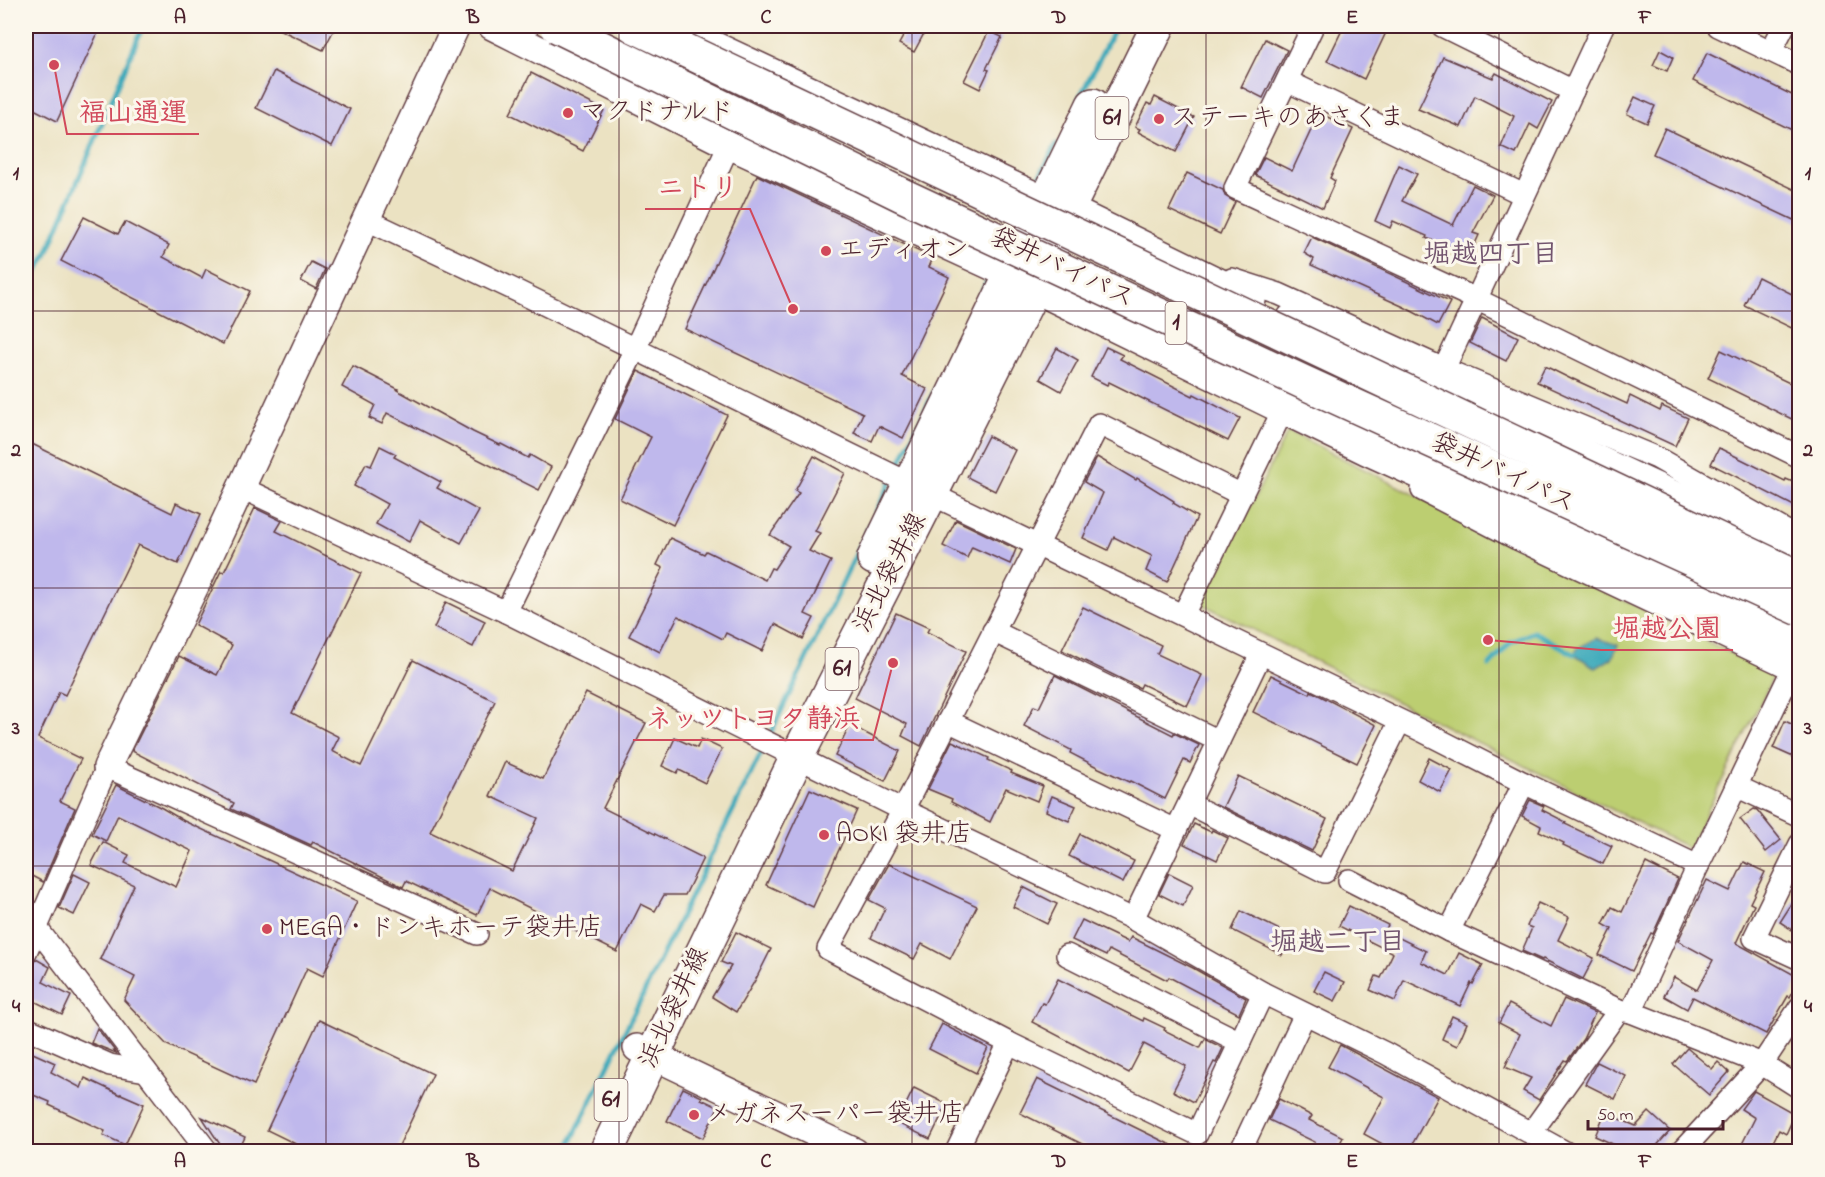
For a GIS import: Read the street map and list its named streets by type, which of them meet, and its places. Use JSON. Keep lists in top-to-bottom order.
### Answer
{
  "streets": {
    "main road": [
      "61",
      "袋井バイパス",
      "1",
      "浜北袋井線"
    ]
  },
  "districts": ["堀越四丁目", "堀越二丁目"],
  "places": [
    "福山通運",
    "マクドナルド",
    "ステーキのあさくま",
    "エディオン",
    "ニトリ",
    "堀越公園",
    "ネッツトヨタ静浜",
    "AOKI 袋井店",
    "MEGA・ドンキホーテ袋井店",
    "メガネスーパー袋井店"
  ],
  "scale_bar": "50 m",
  "grid": {
    "columns": [
      "A",
      "B",
      "C",
      "D",
      "E",
      "F"
    ],
    "rows": [
      "1",
      "2",
      "3",
      "4"
    ]
  }
}
